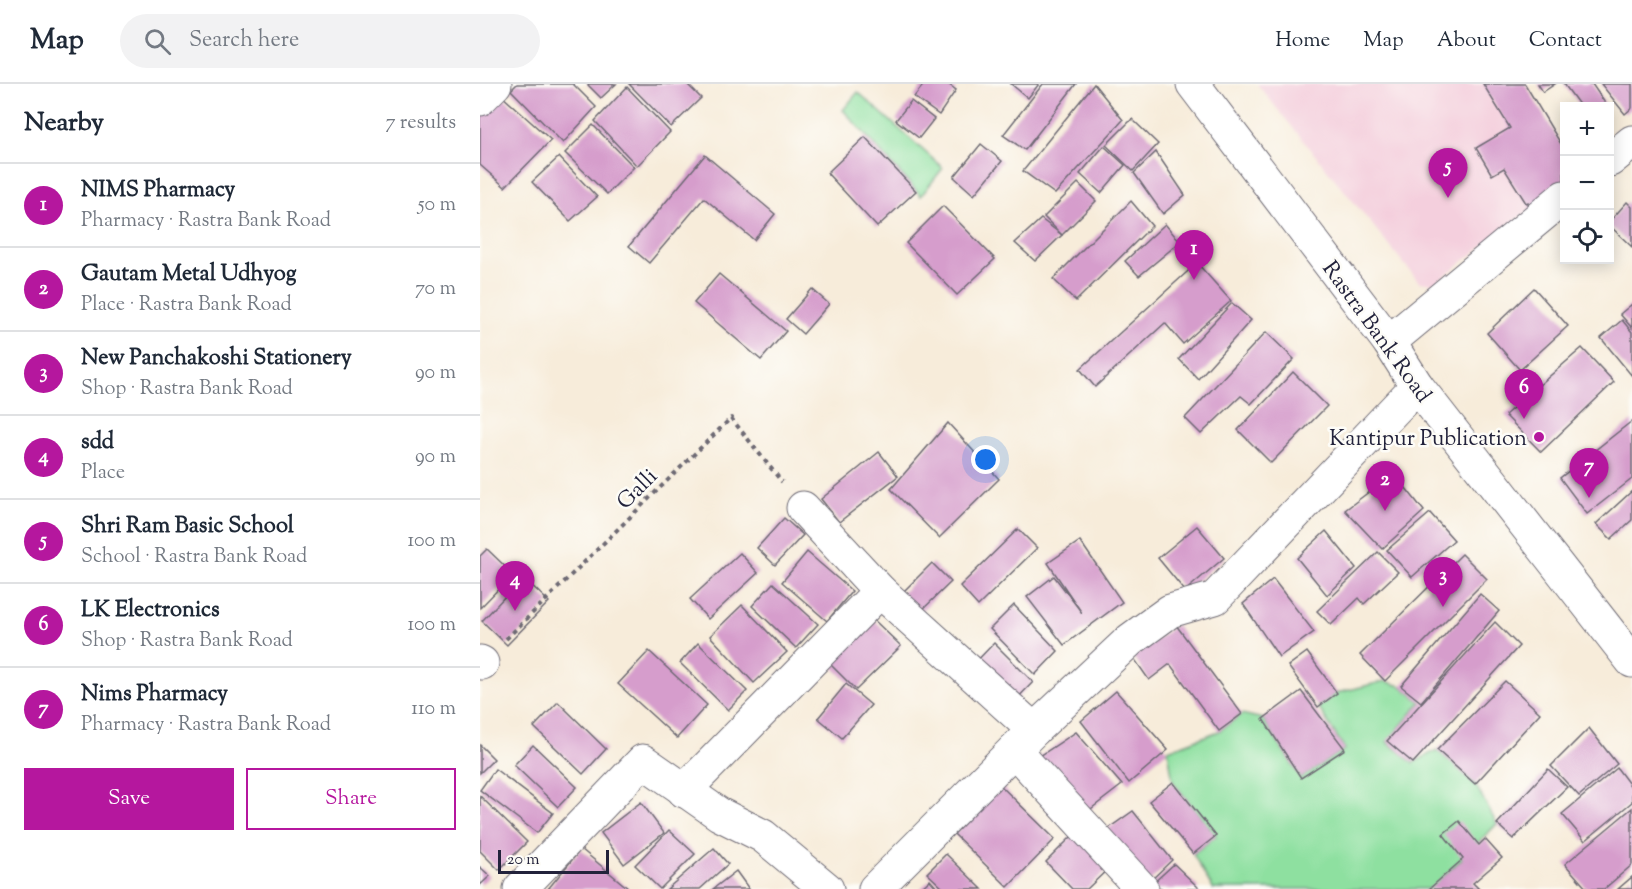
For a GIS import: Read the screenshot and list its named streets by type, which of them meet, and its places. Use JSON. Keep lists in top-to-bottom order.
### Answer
{
  "streets": {
    "street": ["Rastra Bank Road"],
    "path": ["Galli"]
  },
  "places": ["Kantipur Publication"],
  "scale_bar": "20 m",
  "page": {
    "header": "Map",
    "search": "Search here",
    "nav": [
      "Home",
      "Map",
      "About",
      "Contact"
    ],
    "heading": ["Nearby", "7 results"],
    "map_buttons": ["+", "−"],
    "pins": [
      "5",
      "1",
      "6",
      "7",
      "2",
      "3",
      "4"
    ],
    "list": [
      {
        "mark": "1",
        "name": "NIMS Pharmacy",
        "note": "Pharmacy · Rastra Bank Road",
        "value": "50 m"
      },
      {
        "mark": "2",
        "name": "Gautam Metal Udhyog",
        "note": "Place · Rastra Bank Road",
        "value": "70 m"
      },
      {
        "mark": "3",
        "name": "New Panchakoshi Stationery",
        "note": "Shop · Rastra Bank Road",
        "value": "90 m"
      },
      {
        "mark": "4",
        "name": "sdd",
        "note": "Place",
        "value": "90 m"
      },
      {
        "mark": "5",
        "name": "Shri Ram Basic School",
        "note": "School · Rastra Bank Road",
        "value": "100 m"
      },
      {
        "mark": "6",
        "name": "LK Electronics",
        "note": "Shop · Rastra Bank Road",
        "value": "100 m"
      },
      {
        "mark": "7",
        "name": "Nims Pharmacy",
        "note": "Pharmacy · Rastra Bank Road",
        "value": "110 m"
      }
    ],
    "buttons": ["Save", "Share"],
    "scale": "20 m"
  }
}
